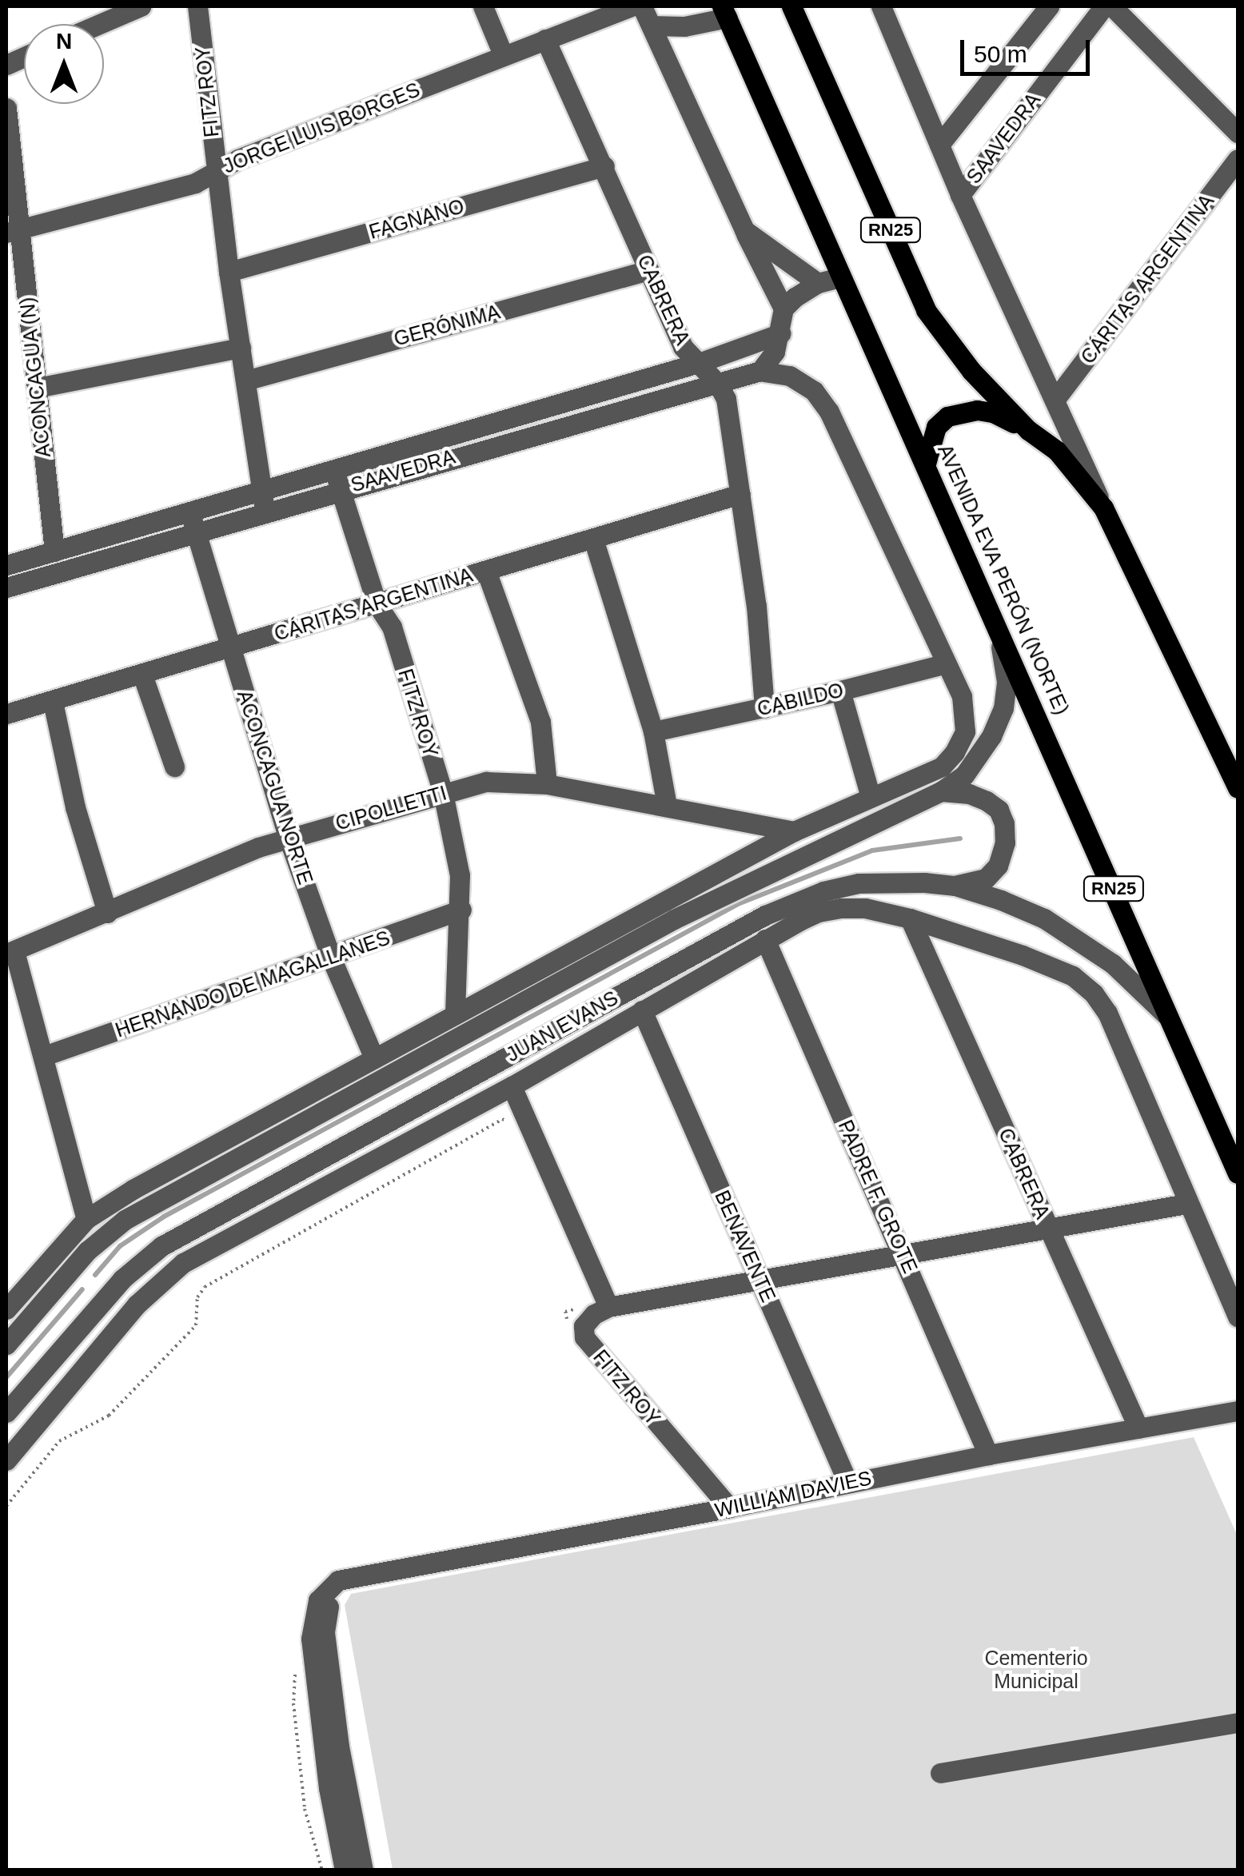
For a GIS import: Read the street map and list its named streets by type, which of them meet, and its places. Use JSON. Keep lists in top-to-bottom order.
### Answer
{
  "streets": {
    "main road": ["RN25", "AVENIDA EVA PERÓN (NORTE)"],
    "street": [
      "FITZ ROY",
      "JORGE LUIS BORGES",
      "SAAVEDRA",
      "FAGNANO",
      "CÁRITAS ARGENTINA",
      "CABRERA",
      "GERÓNIMA",
      "ACONCAGUA (N)",
      "CABILDO",
      "ACONCAGUA NORTE",
      "CIPOLLETTI",
      "HERNANDO DE MAGALLANES",
      "JUAN EVANS",
      "PADRE F. GROTE",
      "BENAVENTE",
      "WILLIAM DAVIES"
    ]
  },
  "crossings": [
    ["FITZ ROY", "JORGE LUIS BORGES"],
    ["FITZ ROY", "SAAVEDRA"],
    ["FITZ ROY", "FAGNANO"],
    ["FITZ ROY", "CÁRITAS ARGENTINA"],
    ["FITZ ROY", "GERÓNIMA"],
    ["FITZ ROY", "CIPOLLETTI"],
    ["FITZ ROY", "HERNANDO DE MAGALLANES"],
    ["FITZ ROY", "WILLIAM DAVIES"],
    ["JORGE LUIS BORGES", "CABRERA"],
    ["JORGE LUIS BORGES", "ACONCAGUA (N)"],
    ["SAAVEDRA", "CABRERA"],
    ["SAAVEDRA", "ACONCAGUA (N)"],
    ["SAAVEDRA", "ACONCAGUA NORTE"],
    ["FAGNANO", "CABRERA"],
    ["CÁRITAS ARGENTINA", "CABRERA"],
    ["CÁRITAS ARGENTINA", "ACONCAGUA NORTE"],
    ["CABRERA", "GERÓNIMA"],
    ["CABRERA", "CABILDO"],
    ["CABRERA", "JUAN EVANS"],
    ["CABRERA", "WILLIAM DAVIES"],
    ["AVENIDA EVA PERÓN (NORTE)", "JUAN EVANS"],
    ["ACONCAGUA NORTE", "CIPOLLETTI"],
    ["ACONCAGUA NORTE", "HERNANDO DE MAGALLANES"],
    ["JUAN EVANS", "PADRE F. GROTE"],
    ["JUAN EVANS", "BENAVENTE"],
    ["PADRE F. GROTE", "WILLIAM DAVIES"],
    ["BENAVENTE", "WILLIAM DAVIES"]
  ],
  "parks": ["Cementerio Municipal"],
  "scale_bar": "50 m",
  "north": "top"
}
